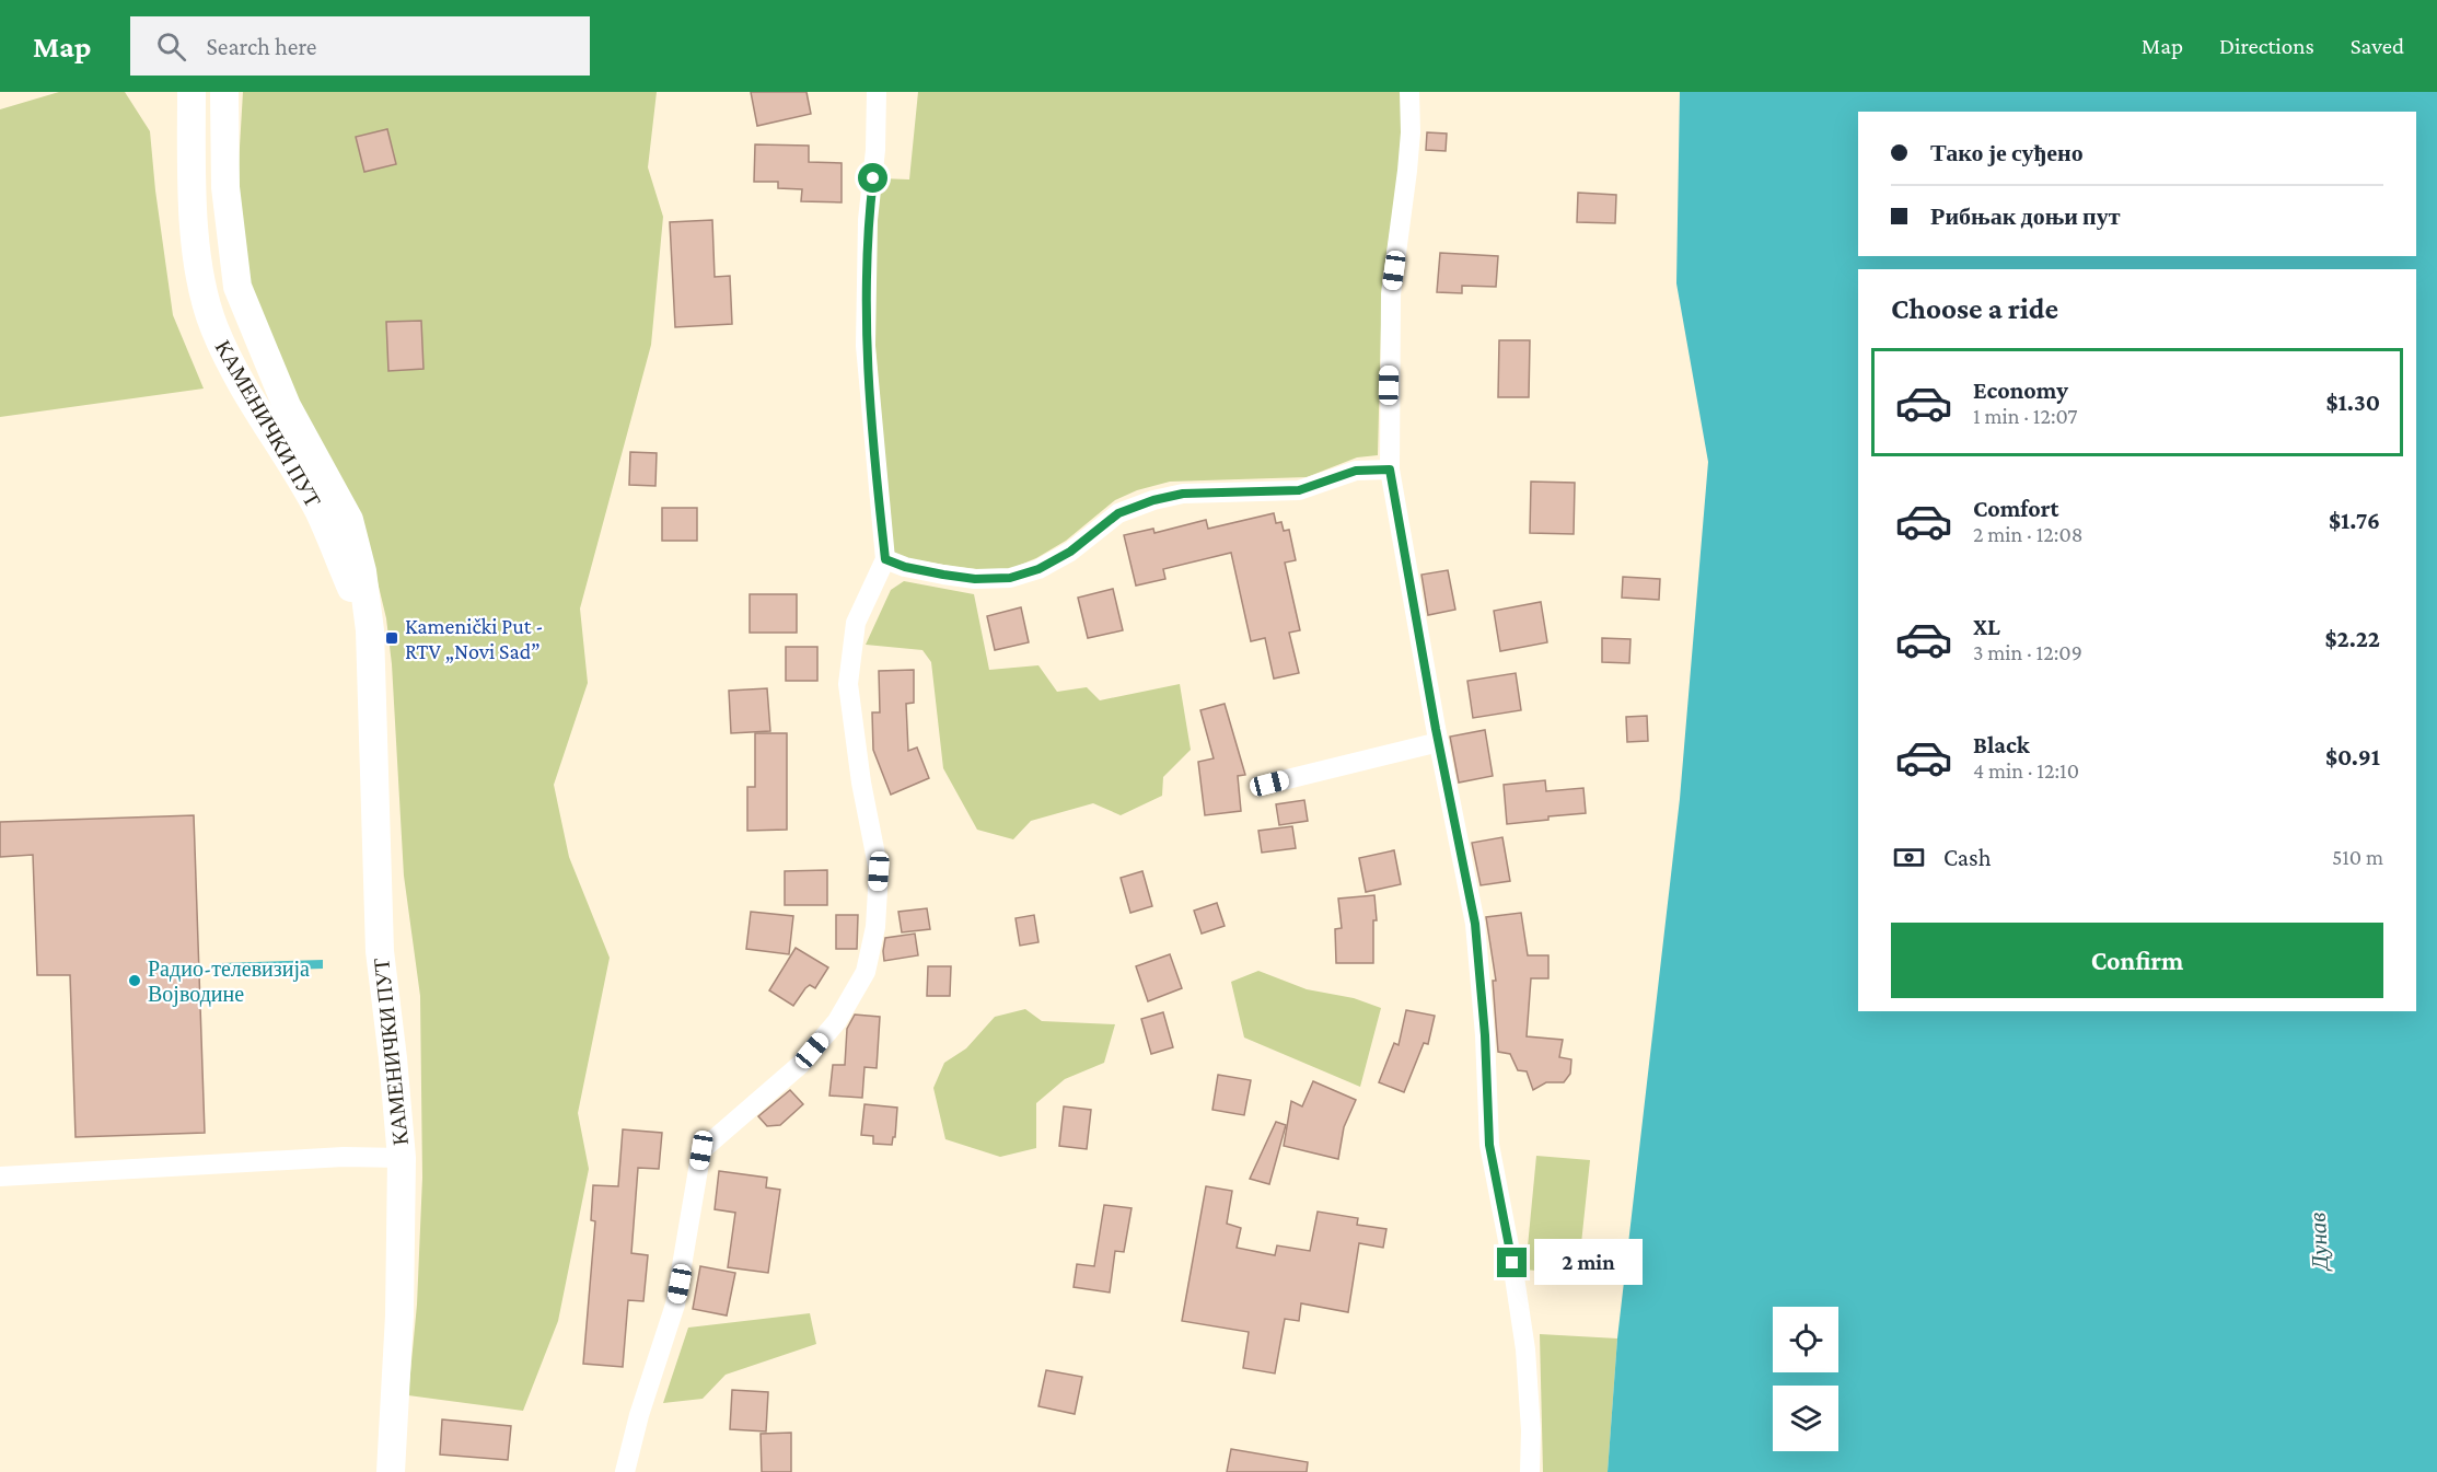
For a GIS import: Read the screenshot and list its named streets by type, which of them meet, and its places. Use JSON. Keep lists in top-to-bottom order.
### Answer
{
  "streets": {
    "main road": ["КАМЕНИЧКИ ПУТ"]
  },
  "water": ["Дунав"],
  "places": {
    "transit": ["Kamenički Put - RTV „Novi Sad”"],
    "other": ["Радио-телевизија Војводине"]
  },
  "page": {
    "header": "Map",
    "search": "Search here",
    "nav": ["Map", "Directions", "Saved"],
    "banner": ["Тако је суђено", "Рибњак доњи пут"],
    "heading": "Choose a ride",
    "list": [
      {
        "name": "Economy",
        "note": "1 min · 12:07",
        "value": "$1.30"
      },
      {
        "name": "Comfort",
        "note": "2 min · 12:08",
        "value": "$1.76"
      },
      {
        "name": "XL",
        "note": "3 min · 12:09",
        "value": "$2.22"
      },
      {
        "name": "Black",
        "note": "4 min · 12:10",
        "value": "$0.91"
      }
    ],
    "pay": ["Cash", "510 m"],
    "buttons": "Confirm",
    "bubble": "2 min"
  }
}
